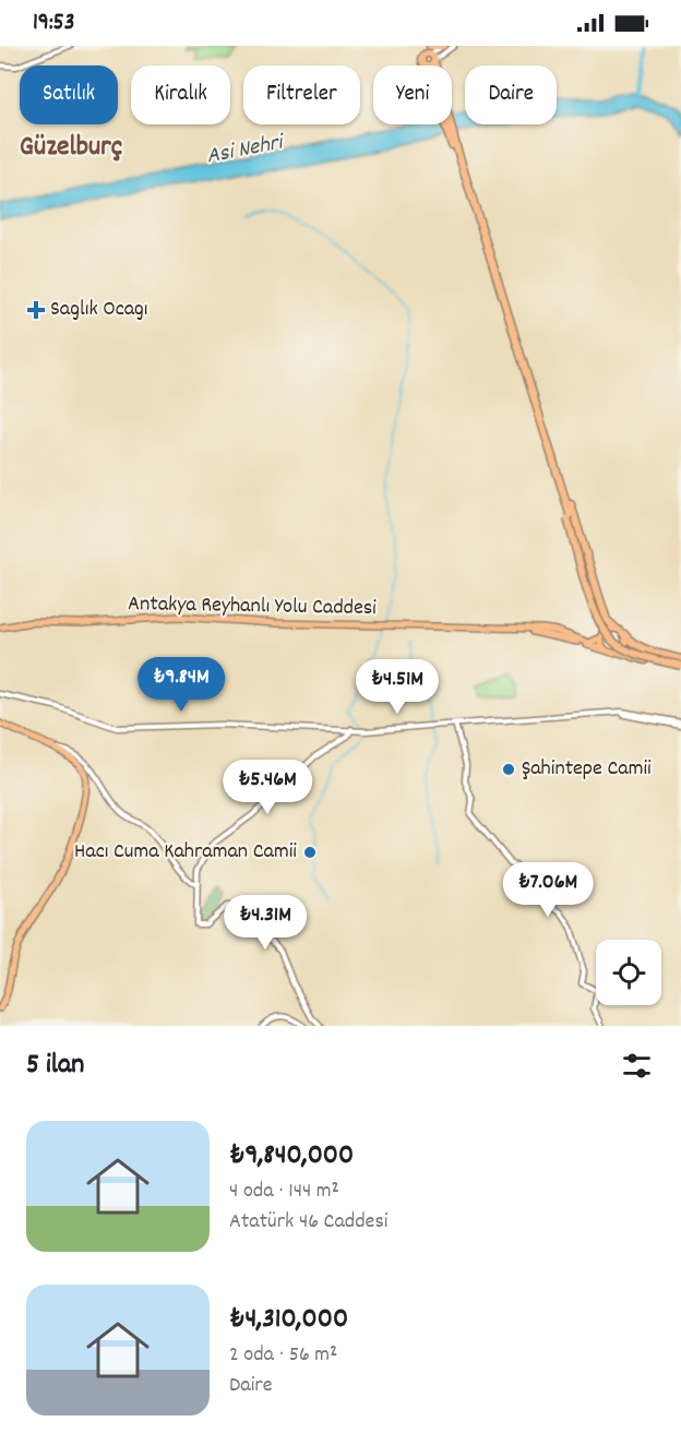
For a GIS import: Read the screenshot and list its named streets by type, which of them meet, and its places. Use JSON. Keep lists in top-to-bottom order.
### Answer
{
  "streets": {
    "main road": ["Antakya Reyhanlı Yolu Caddesi"]
  },
  "districts": ["Güzelburç"],
  "water": ["Asi Nehri"],
  "places": {
    "health": ["Saglık Ocagı"],
    "other": ["Şahintepe Camii", "Hacı Cuma Kahraman Camii"]
  },
  "page": {
    "status": "19:53",
    "chip": [
      "Satılık",
      "Kiralık",
      "Filtreler",
      "Yeni",
      "Daire"
    ],
    "price": [
      "₺9.84M",
      "₺4.51M",
      "₺5.46M",
      "₺7.06M",
      "₺4.31M"
    ],
    "heading": "5 ilan",
    "list": [
      {
        "name": "₺9,840,000",
        "note": "4 oda · 144 m² · Atatürk 46 Caddesi"
      },
      {
        "name": "₺4,310,000",
        "note": "2 oda · 56 m² · Daire"
      }
    ]
  }
}
